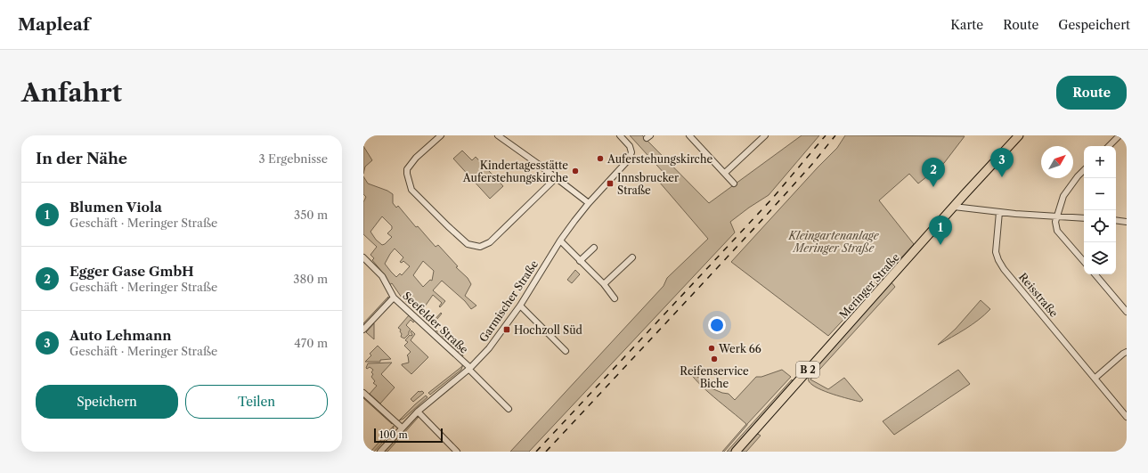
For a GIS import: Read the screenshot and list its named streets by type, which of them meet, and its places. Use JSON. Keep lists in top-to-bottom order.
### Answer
{
  "streets": {
    "main road": ["Meringer Straße", "B 2"],
    "street": ["Reisstraße", "Garmischer Straße", "Seefelder Straße"]
  },
  "crossings": [
    ["Garmischer Straße", "Seefelder Straße"]
  ],
  "parks": ["Kleingartenanlage Meringer Straße"],
  "places": {
    "other": [
      "Auferstehungskirche",
      "Kindertagesstätte Auferstehungskirche",
      "Werk 66",
      "Reifenservice Biche"
    ],
    "transit": ["Innsbrucker Straße", "Hochzoll Süd"]
  },
  "scale_bar": "100 m",
  "north": "top right",
  "page": {
    "header": "Mapleaf",
    "nav": ["Karte", "Route", "Gespeichert"],
    "buttons": [
      "Route",
      ["Speichern", "Teilen"]
    ],
    "title": "Anfahrt",
    "heading": ["In der Nähe", "3 Ergebnisse"],
    "map_buttons": ["+", "−"],
    "pins": ["3", "2", "1"],
    "list": [
      {
        "mark": "1",
        "name": "Blumen Viola",
        "note": "Geschäft · Meringer Straße",
        "value": "350 m"
      },
      {
        "mark": "2",
        "name": "Egger Gase GmbH",
        "note": "Geschäft · Meringer Straße",
        "value": "380 m"
      },
      {
        "mark": "3",
        "name": "Auto Lehmann",
        "note": "Geschäft · Meringer Straße",
        "value": "470 m"
      }
    ],
    "scale": "100 m"
  }
}
